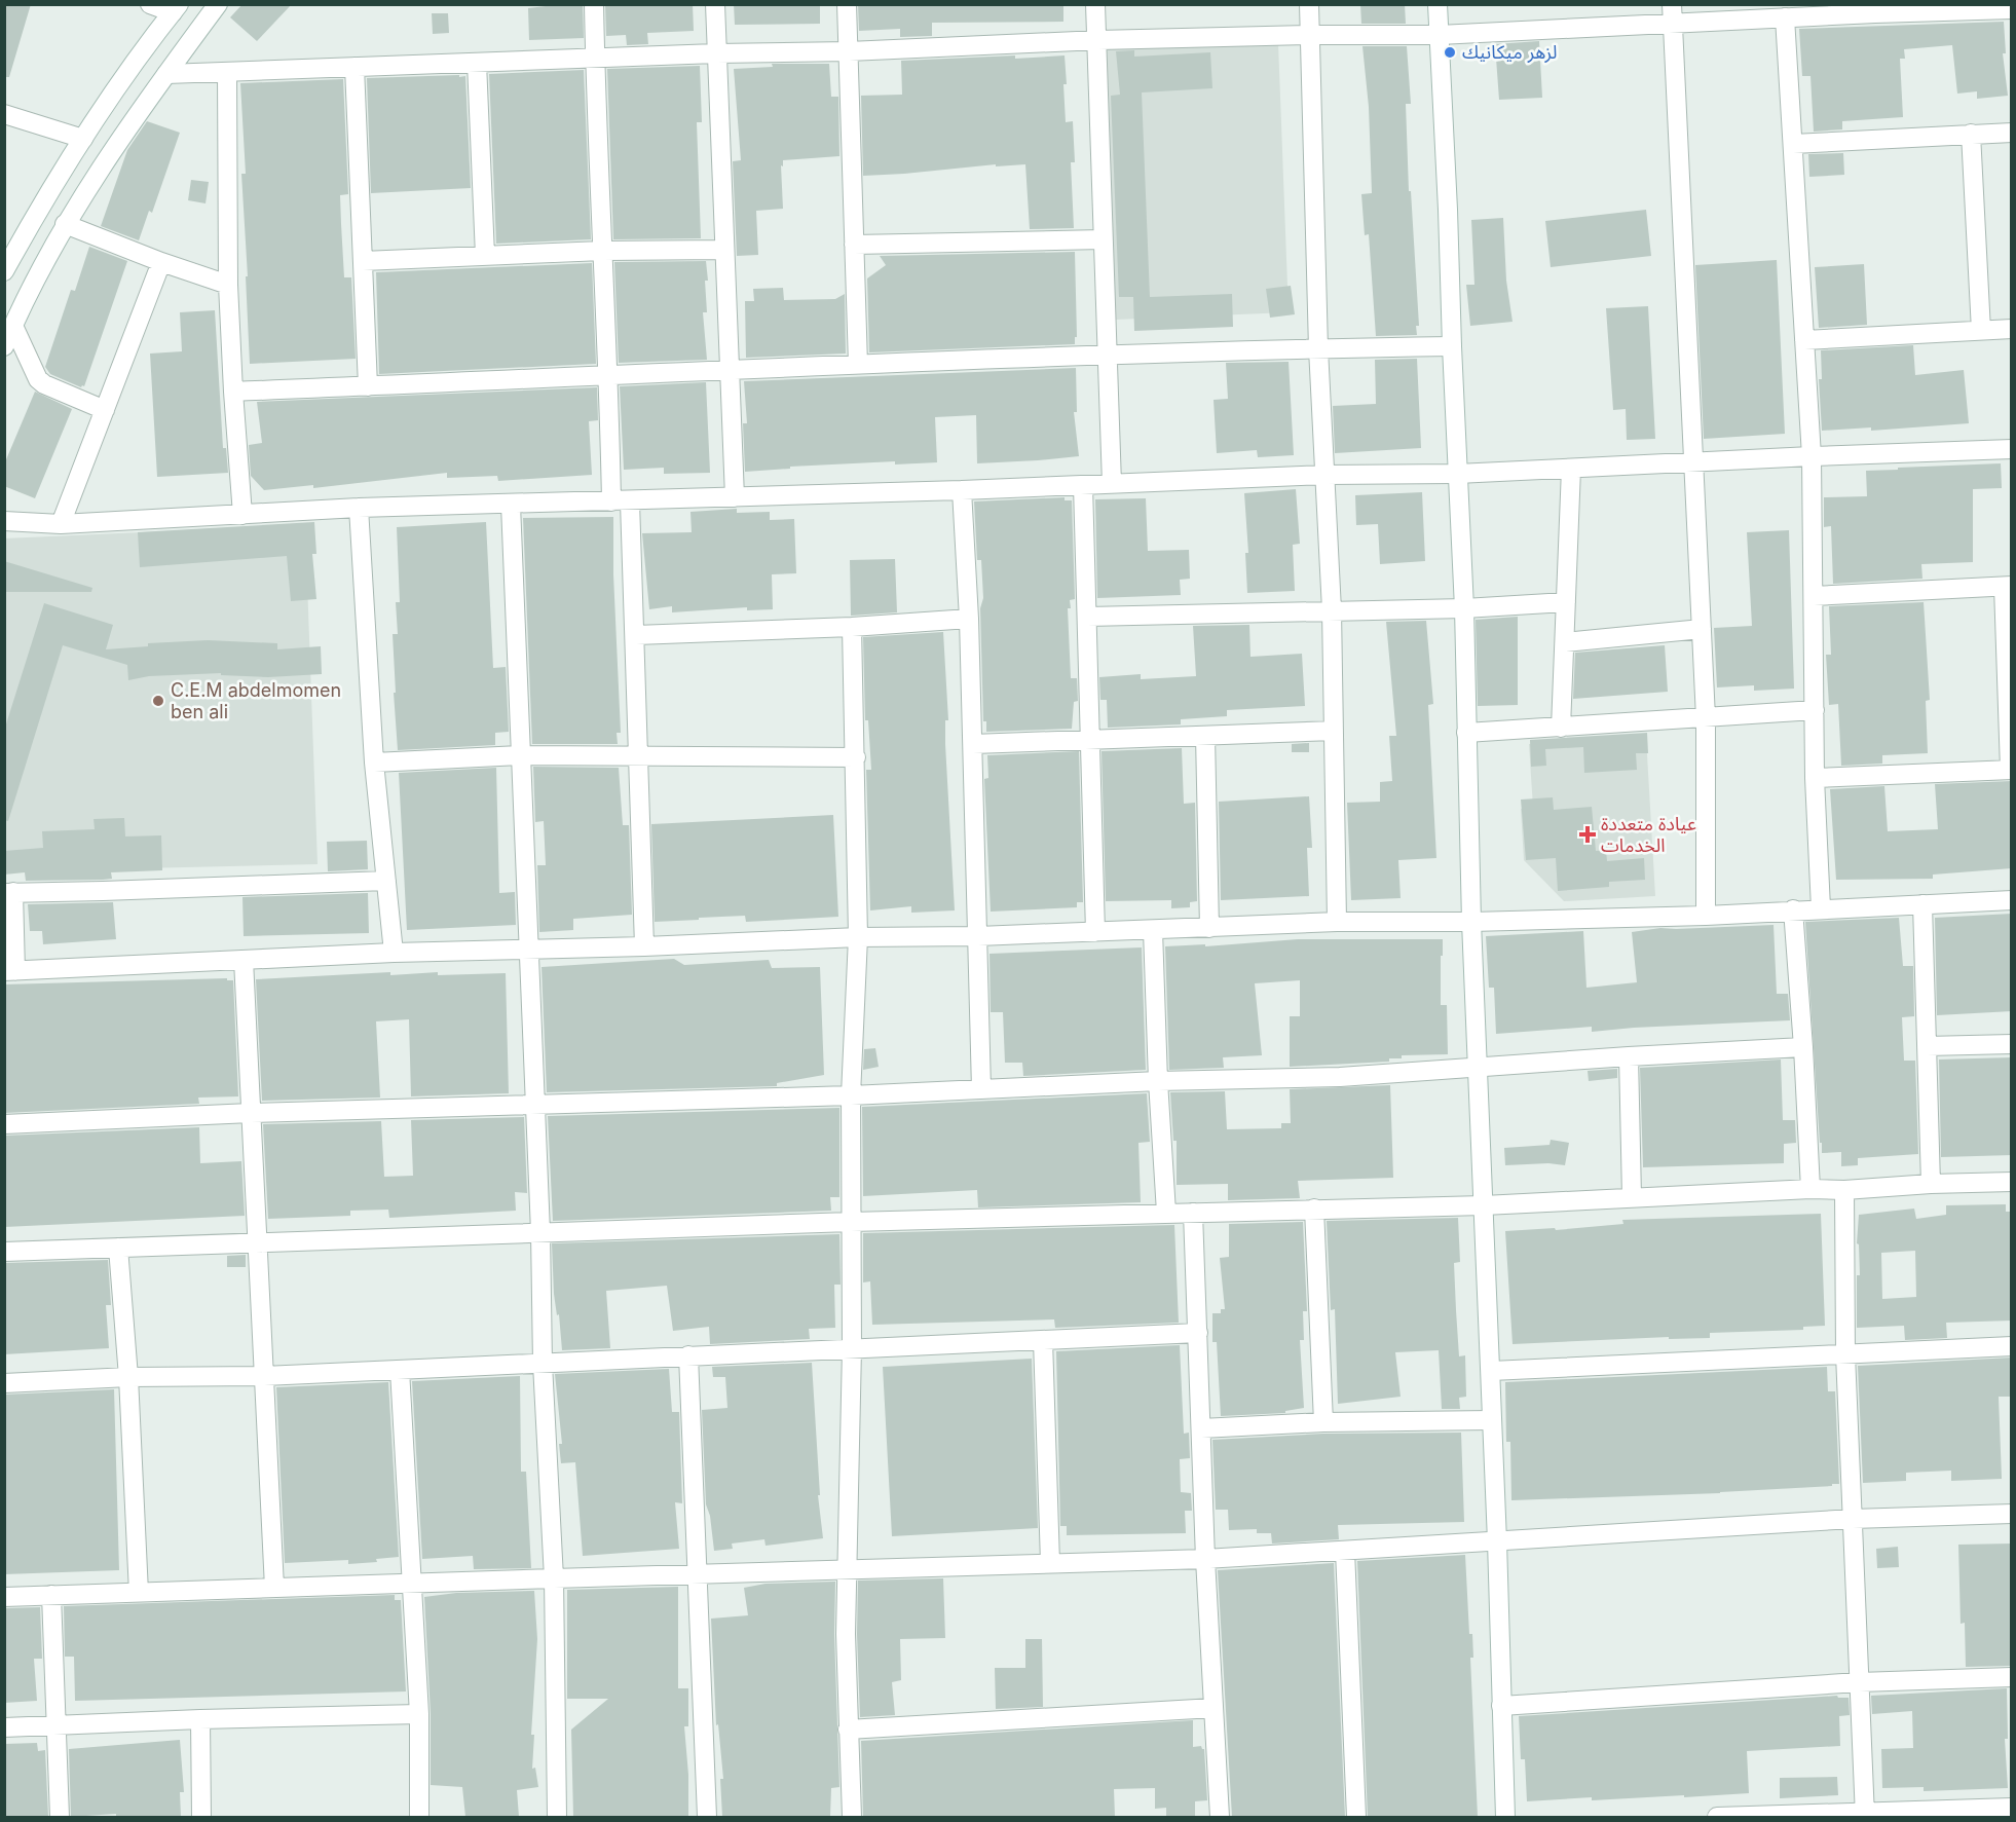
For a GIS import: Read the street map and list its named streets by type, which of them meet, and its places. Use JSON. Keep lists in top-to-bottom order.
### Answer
{
  "places": {
    "other": ["لزهر ميكانيك", "C.E.M abdelmomen ben ali"],
    "health": ["عيادة متعددة الخدمات"]
  }
}
